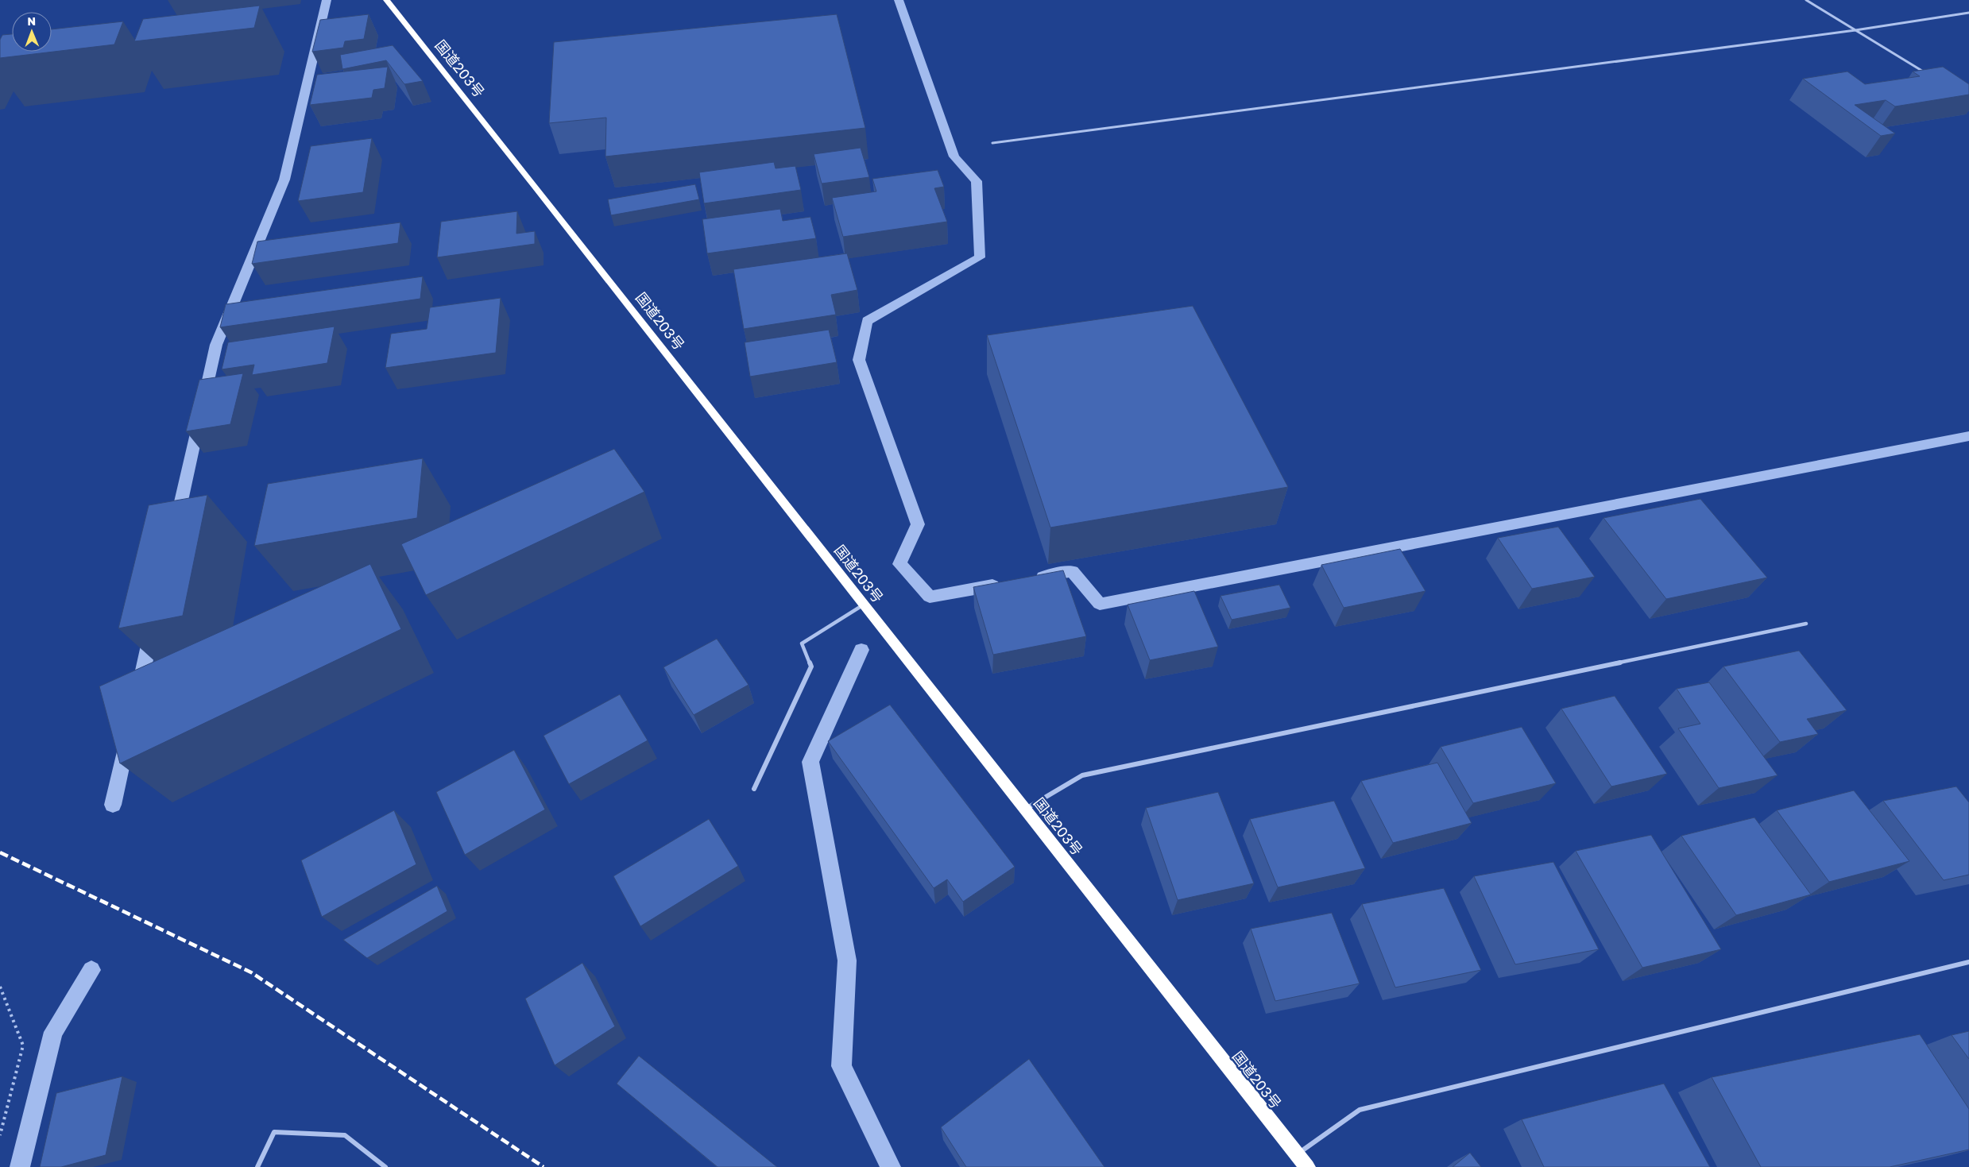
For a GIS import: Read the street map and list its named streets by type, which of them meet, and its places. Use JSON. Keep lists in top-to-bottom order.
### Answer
{
  "streets": {
    "highway": ["国道203号"]
  },
  "north": "top"
}
